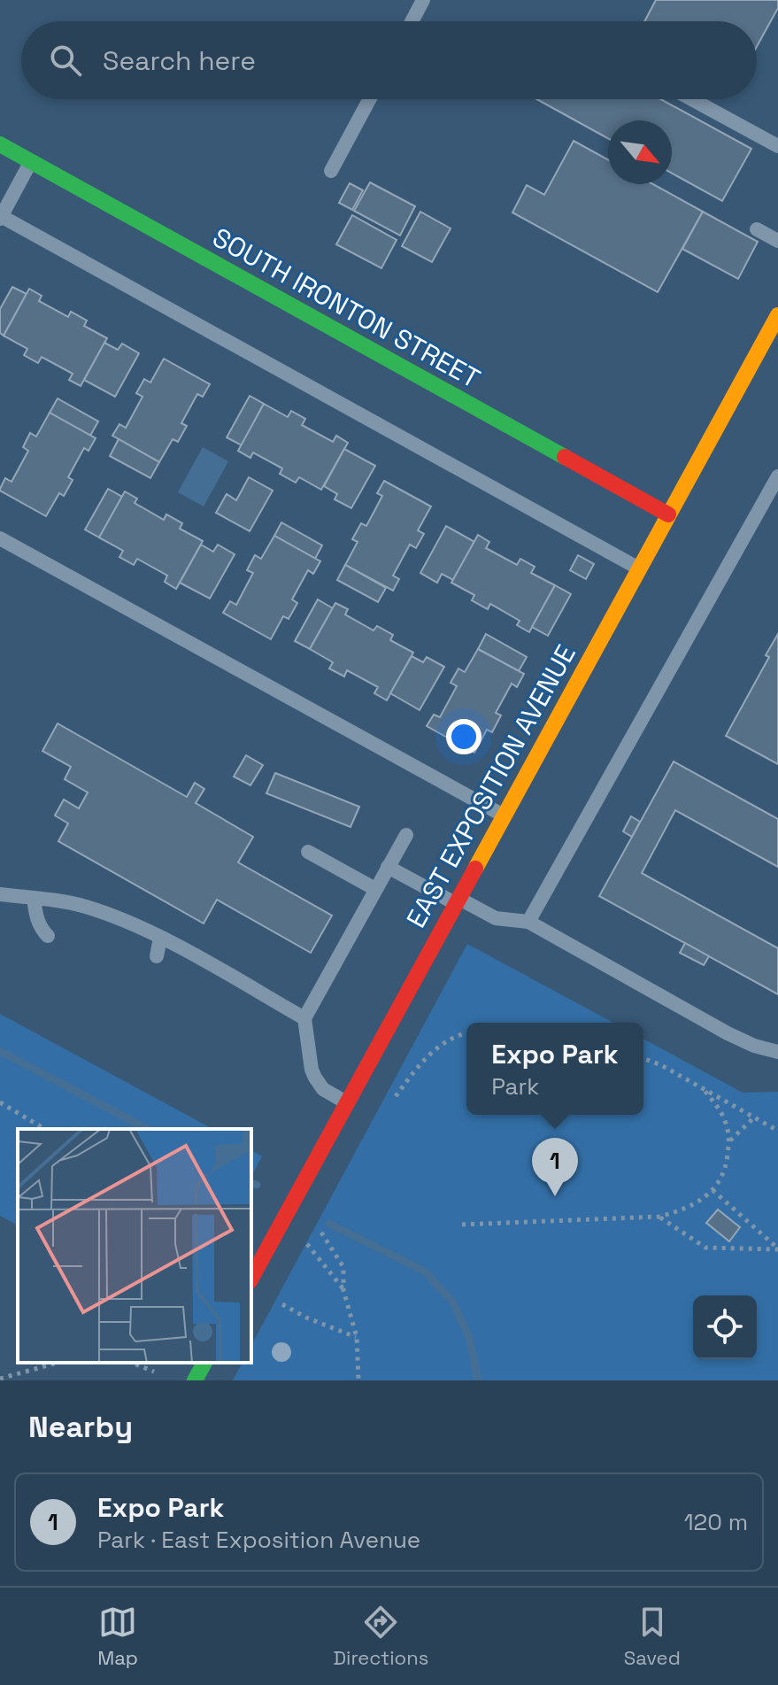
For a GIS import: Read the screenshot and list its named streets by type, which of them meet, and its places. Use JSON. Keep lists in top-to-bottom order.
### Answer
{
  "streets": {
    "street": ["SOUTH IRONTON STREET", "EAST EXPOSITION AVENUE"]
  },
  "crossings": [
    ["SOUTH IRONTON STREET", "EAST EXPOSITION AVENUE"]
  ],
  "north": "bottom right",
  "page": {
    "search": "Search here",
    "popup": ["Expo Park", "Park"],
    "pins": "1",
    "heading": "Nearby",
    "list": [
      {
        "mark": "1",
        "name": "Expo Park",
        "note": "Park · East Exposition Avenue",
        "value": "120 m"
      }
    ],
    "nav": ["Map", "Directions", "Saved"]
  }
}
